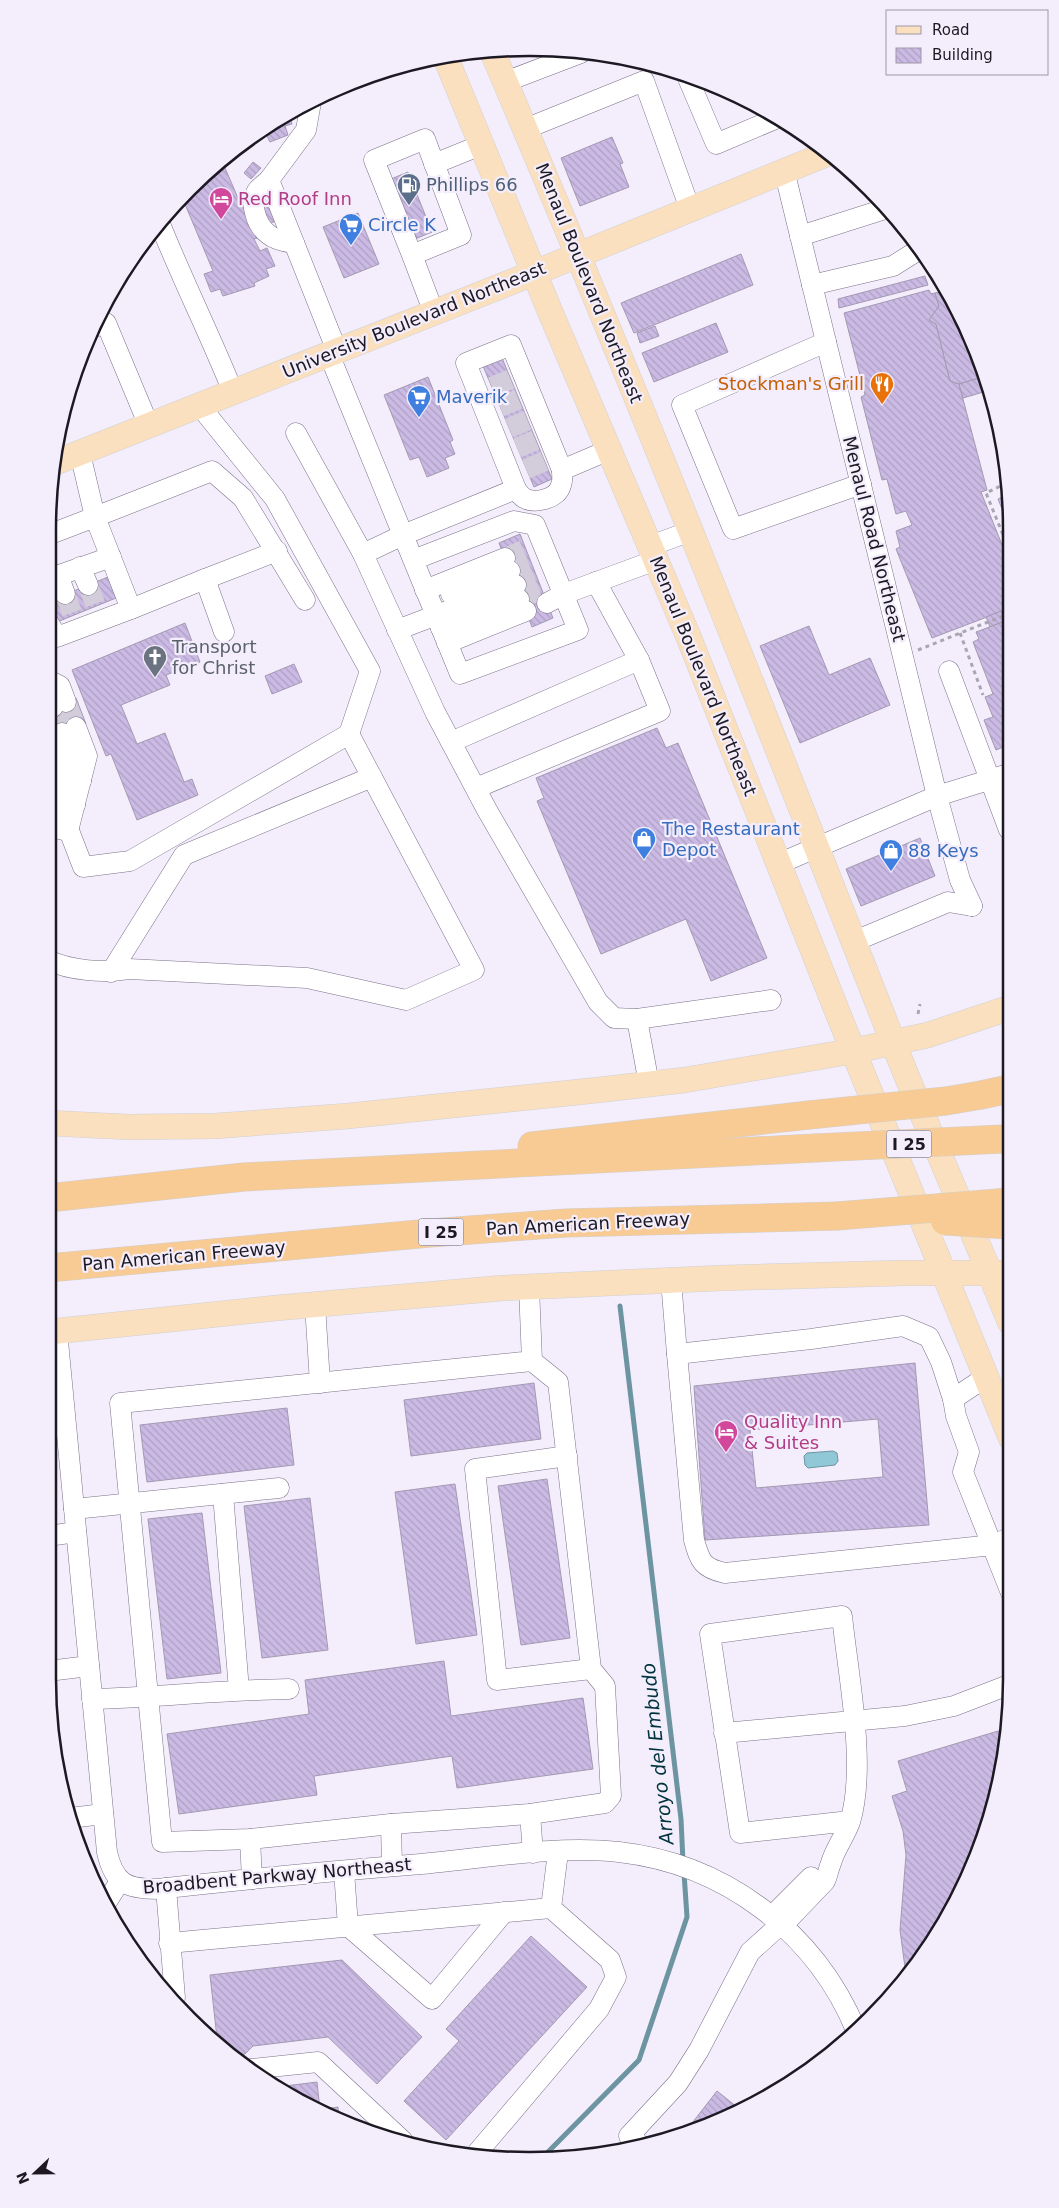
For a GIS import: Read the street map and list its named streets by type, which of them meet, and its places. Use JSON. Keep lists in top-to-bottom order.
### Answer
{
  "streets": {
    "highway": ["I 25", "Pan American Freeway"],
    "main road": ["Menaul Boulevard Northeast", "University Boulevard Northeast"],
    "street": ["Menaul Road Northeast", "Broadbent Parkway Northeast"]
  },
  "crossings": [
    ["Menaul Boulevard Northeast", "University Boulevard Northeast"],
    ["Menaul Boulevard Northeast", "Menaul Road Northeast"],
    ["University Boulevard Northeast", "Menaul Road Northeast"]
  ],
  "water": ["Arroyo del Embudo"],
  "places": {
    "fuel station": ["Phillips 66"],
    "hotel": ["Red Roof Inn", "Quality Inn & Suites"],
    "supermarket": ["Circle K", "Maverik"],
    "restaurant": ["Stockman's Grill"],
    "church": ["Transport for Christ"],
    "shop": ["The Restaurant Depot", "88 Keys"]
  },
  "legend": ["Road", "Building"],
  "north": "left"
}
